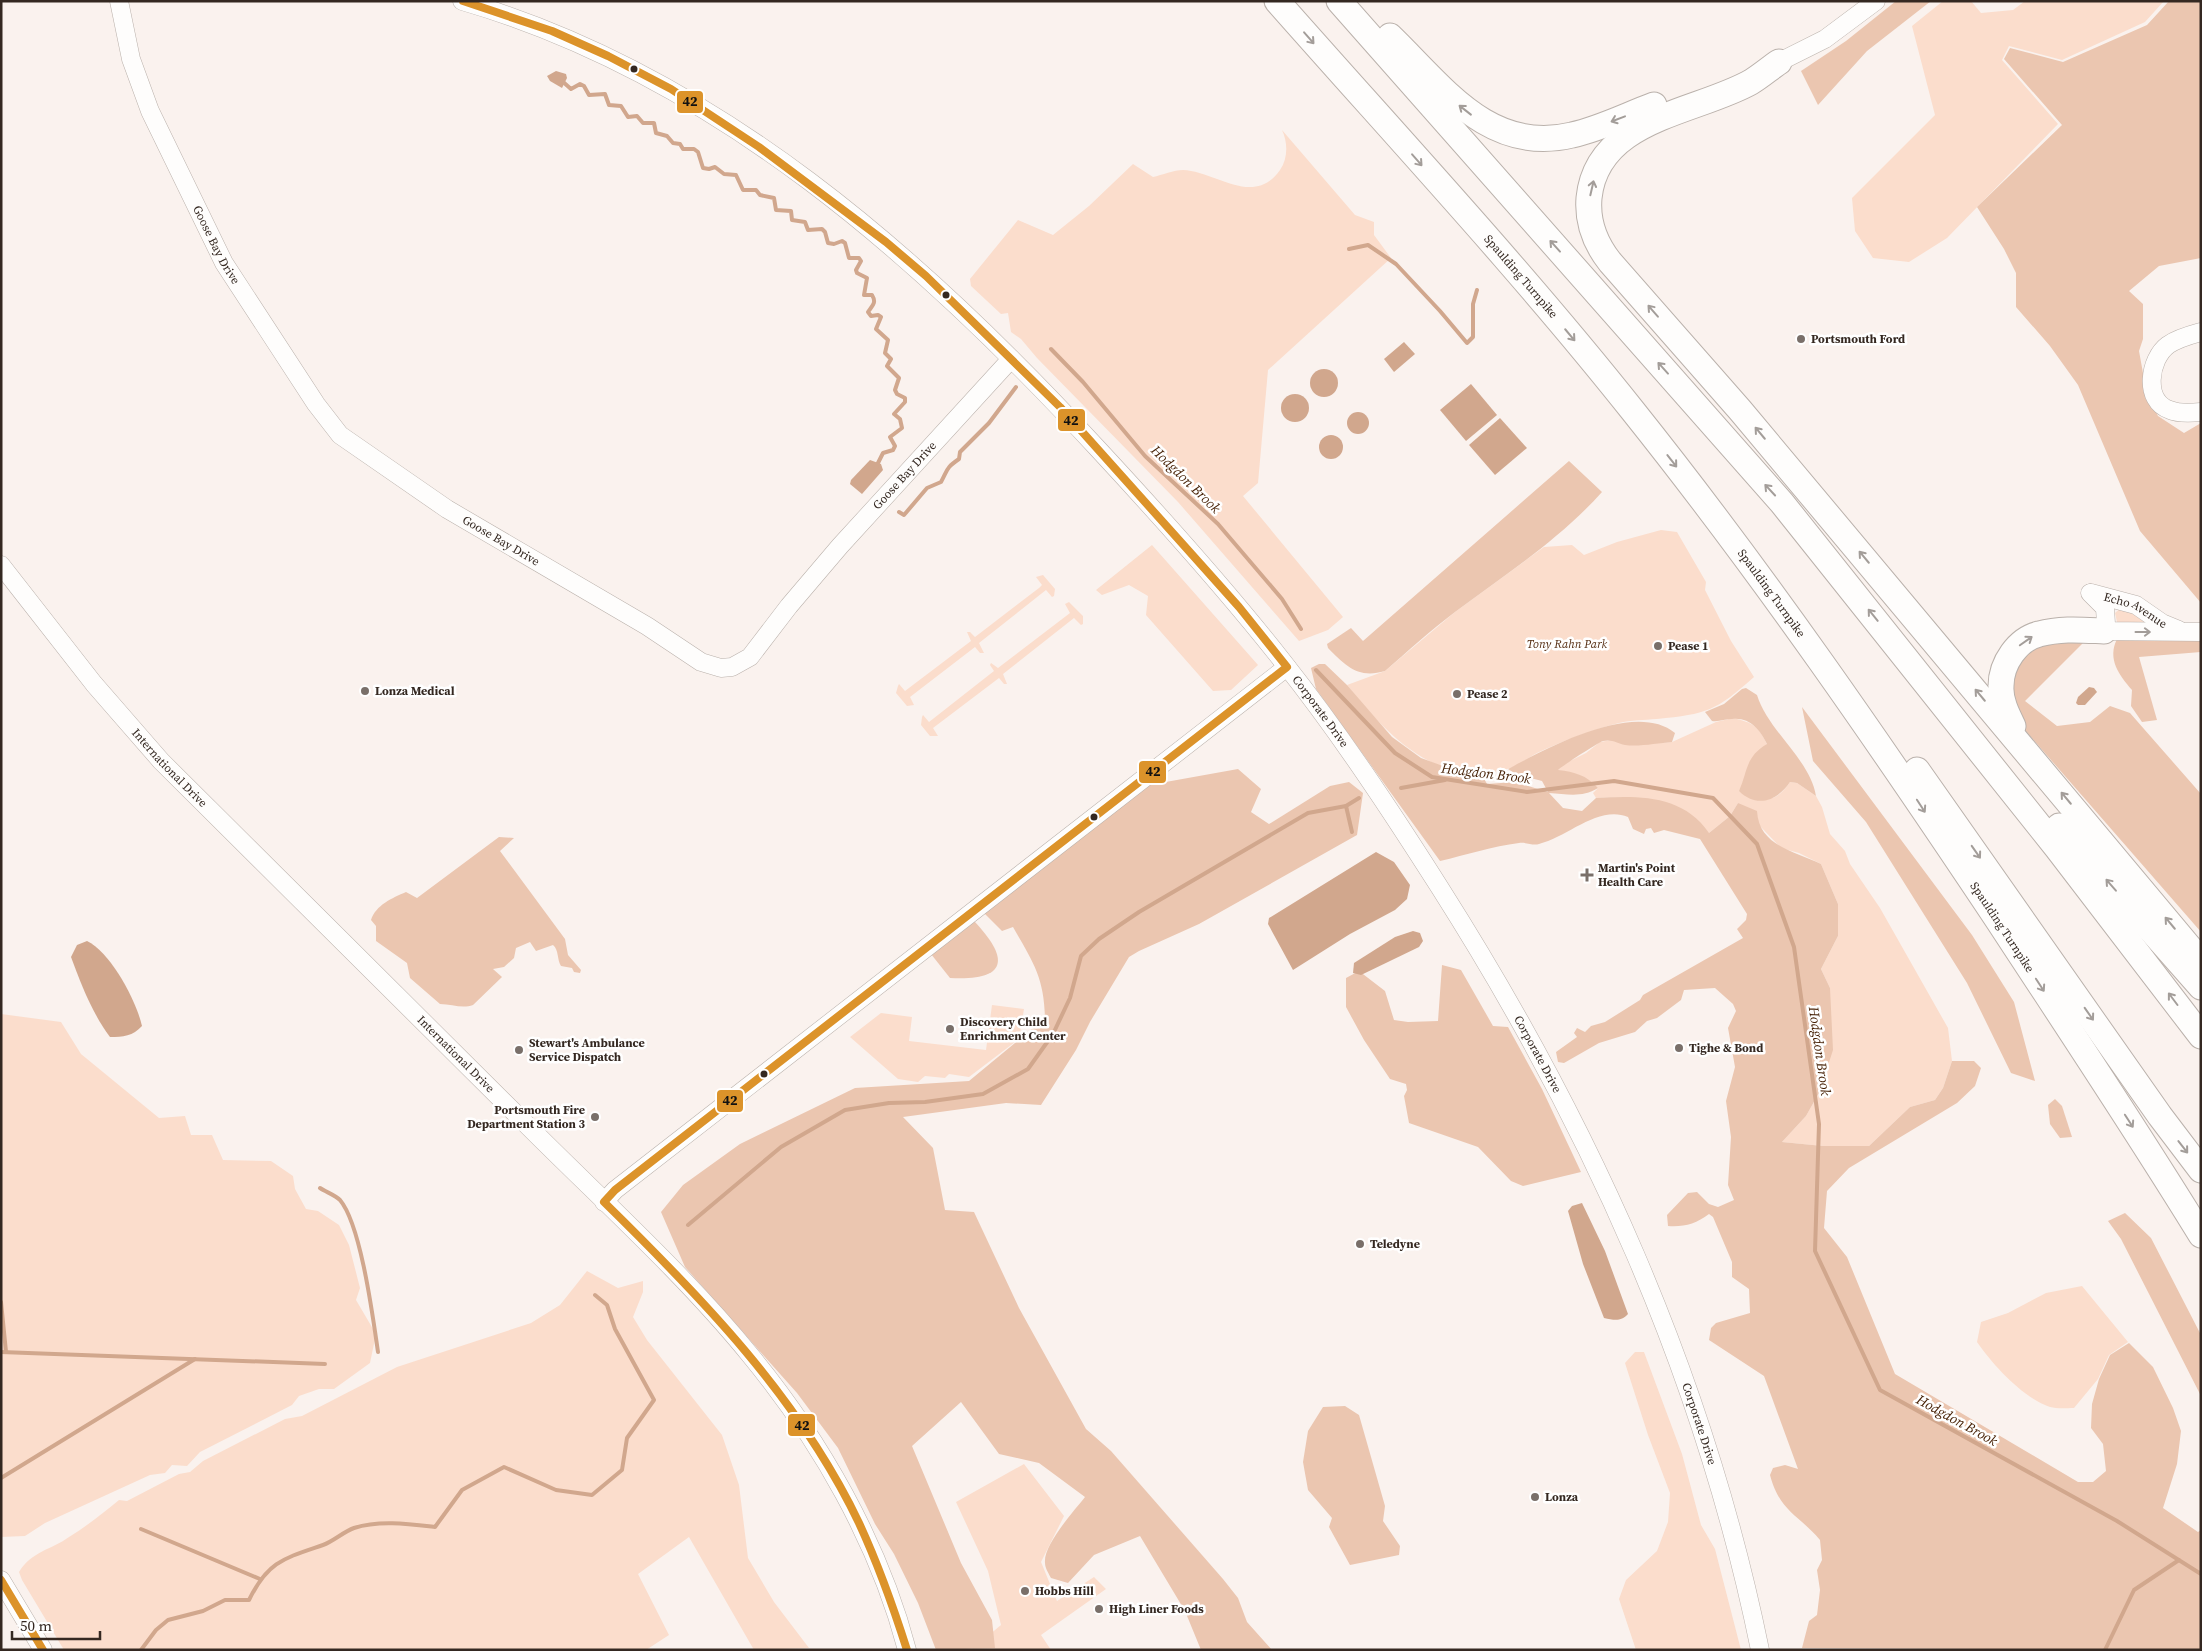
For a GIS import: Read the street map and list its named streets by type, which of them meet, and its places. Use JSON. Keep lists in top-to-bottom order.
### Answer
{
  "streets": {
    "highway": ["Spaulding Turnpike"],
    "street": [
      "Goose Bay Drive",
      "Echo Avenue",
      "Corporate Drive",
      "International Drive"
    ]
  },
  "crossings": [
    ["Goose Bay Drive", "Corporate Drive"]
  ],
  "water": ["Hodgdon Brook"],
  "parks": ["Tony Rahn Park"],
  "places": {
    "other": [
      "Portsmouth Ford",
      "Pease 1",
      "Lonza Medical",
      "Pease 2",
      "Discovery Child Enrichment Center",
      "Tighe & Bond",
      "Stewart's Ambulance Service Dispatch",
      "Portsmouth Fire Department Station 3",
      "Teledyne",
      "Lonza",
      "Hobbs Hill",
      "High Liner Foods"
    ],
    "health": ["Martin's Point Health Care"]
  },
  "lines": ["transit line 42"],
  "scale_bar": "50 m"
}
